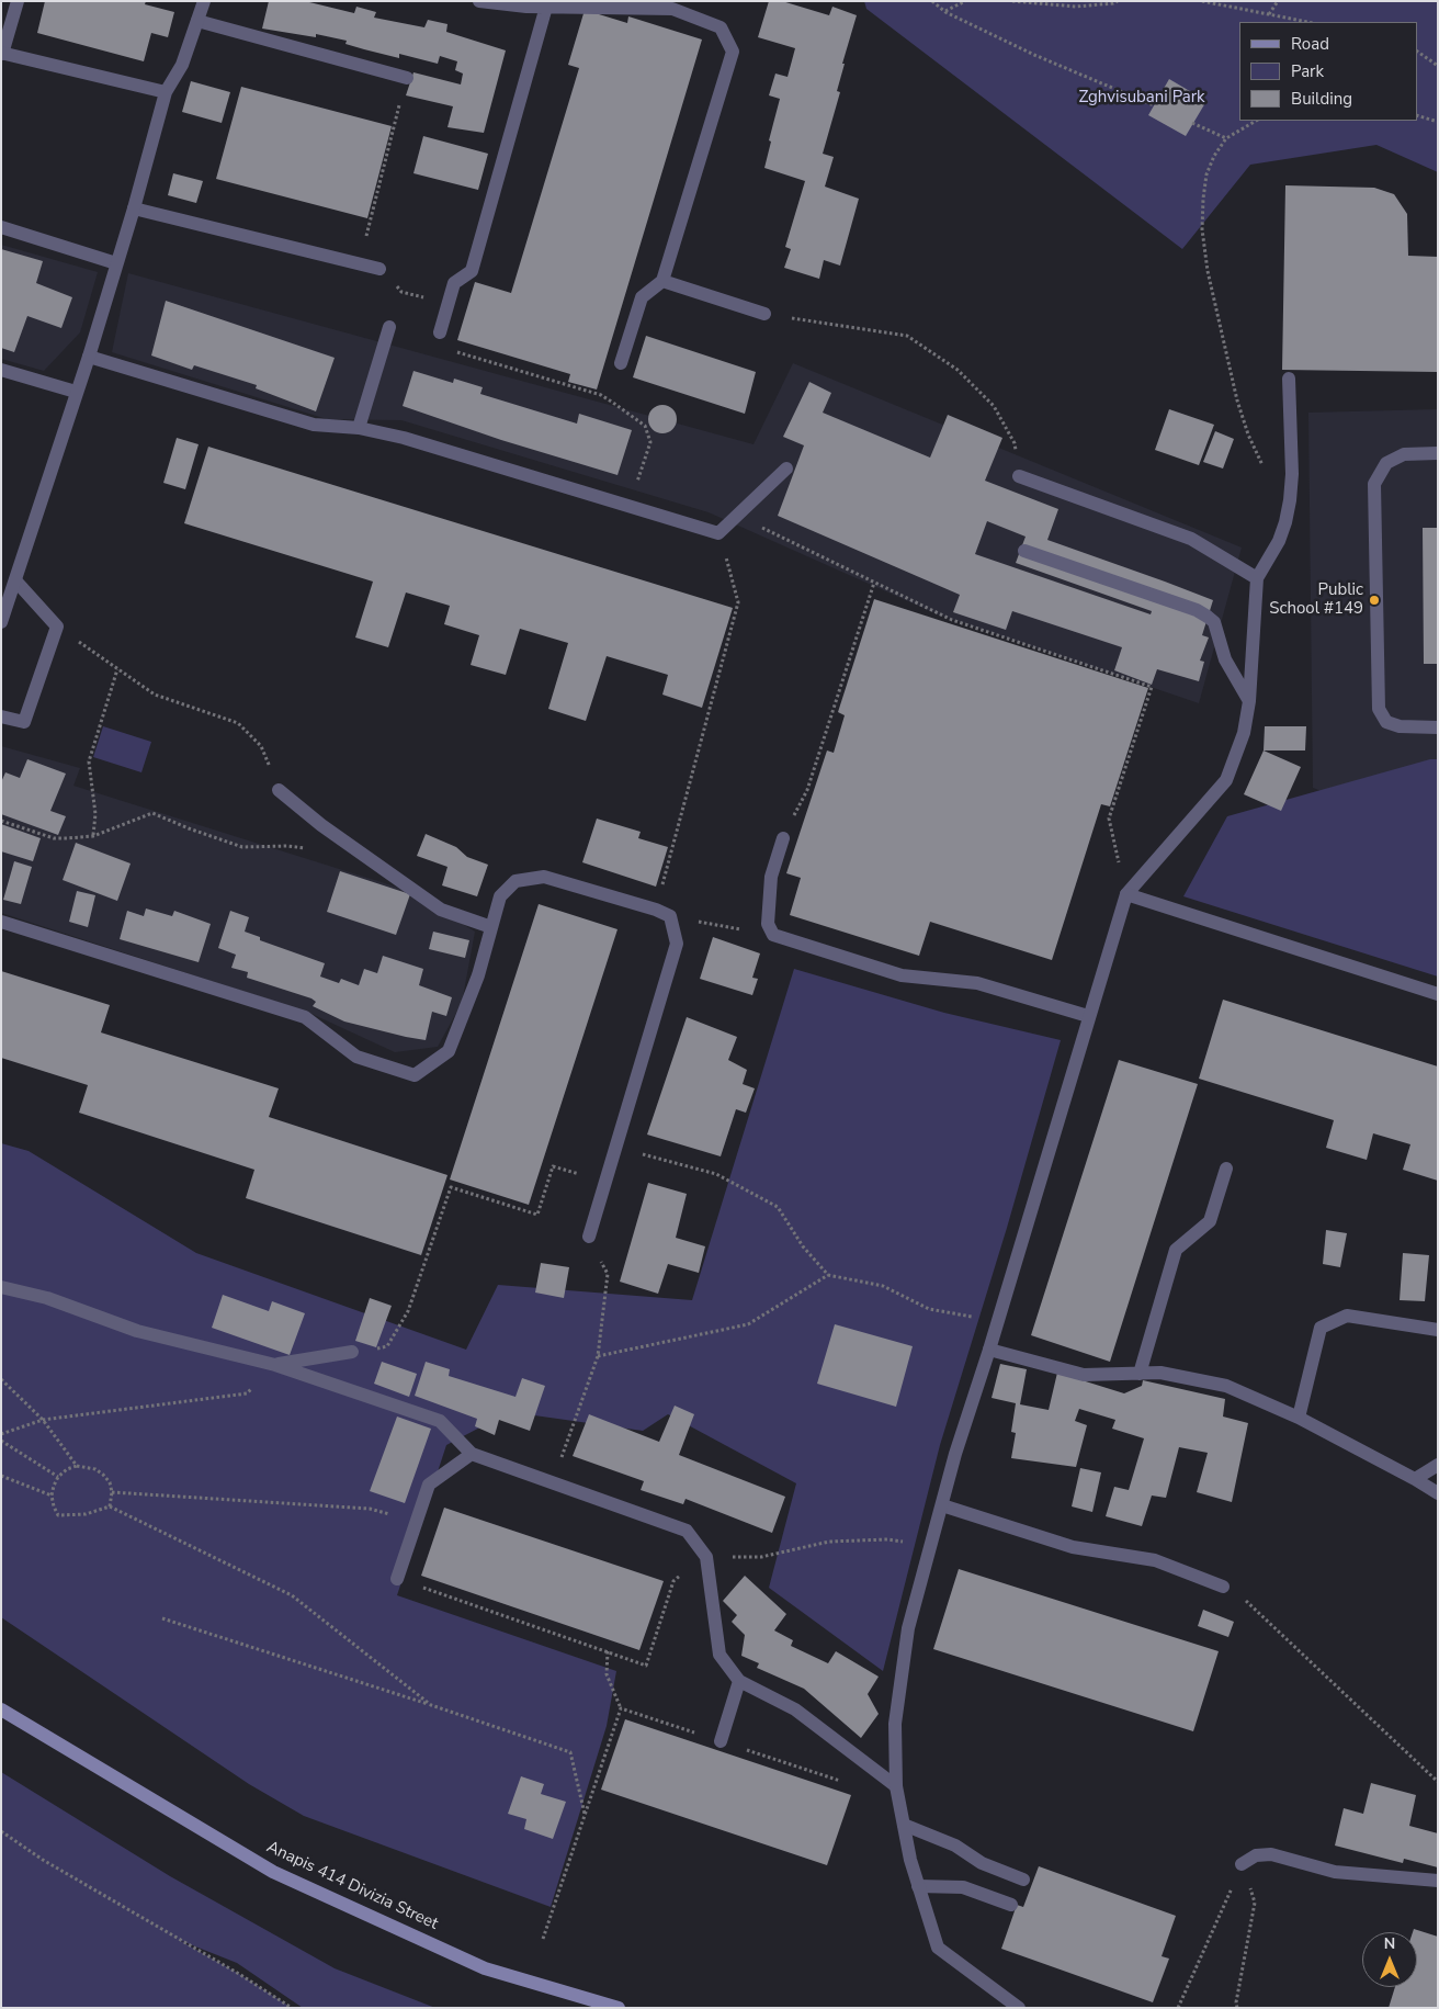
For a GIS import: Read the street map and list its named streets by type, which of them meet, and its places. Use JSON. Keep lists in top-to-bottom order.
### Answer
{
  "streets": {
    "main road": ["Anapis 414 Divizia Street"]
  },
  "parks": ["Zghvisubani Park"],
  "places": ["Public School #149"],
  "legend": ["Road", "Park", "Building"],
  "north": "top"
}
